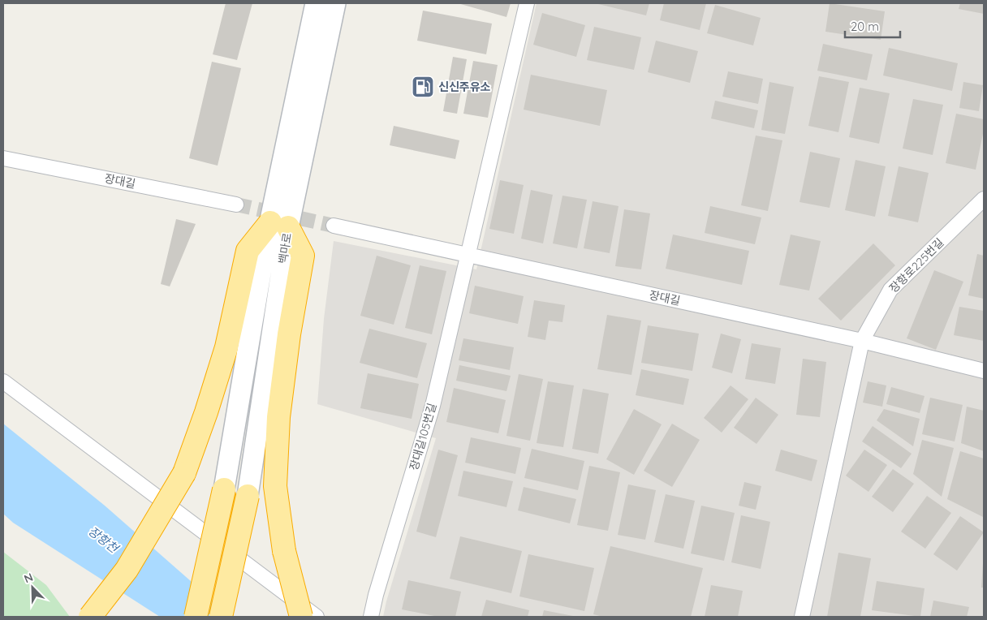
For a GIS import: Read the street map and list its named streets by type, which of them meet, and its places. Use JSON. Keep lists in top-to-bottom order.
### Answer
{
  "streets": {
    "main road": ["백마로"],
    "street": ["장대길", "장항로225번길", "장대길105번길"]
  },
  "crossings": [
    ["장대길", "장항로225번길"],
    ["장대길", "장대길105번길"]
  ],
  "water": ["장항천"],
  "places": {
    "fuel station": ["신신주유소"]
  },
  "scale_bar": "20 m",
  "north": "top left"
}
